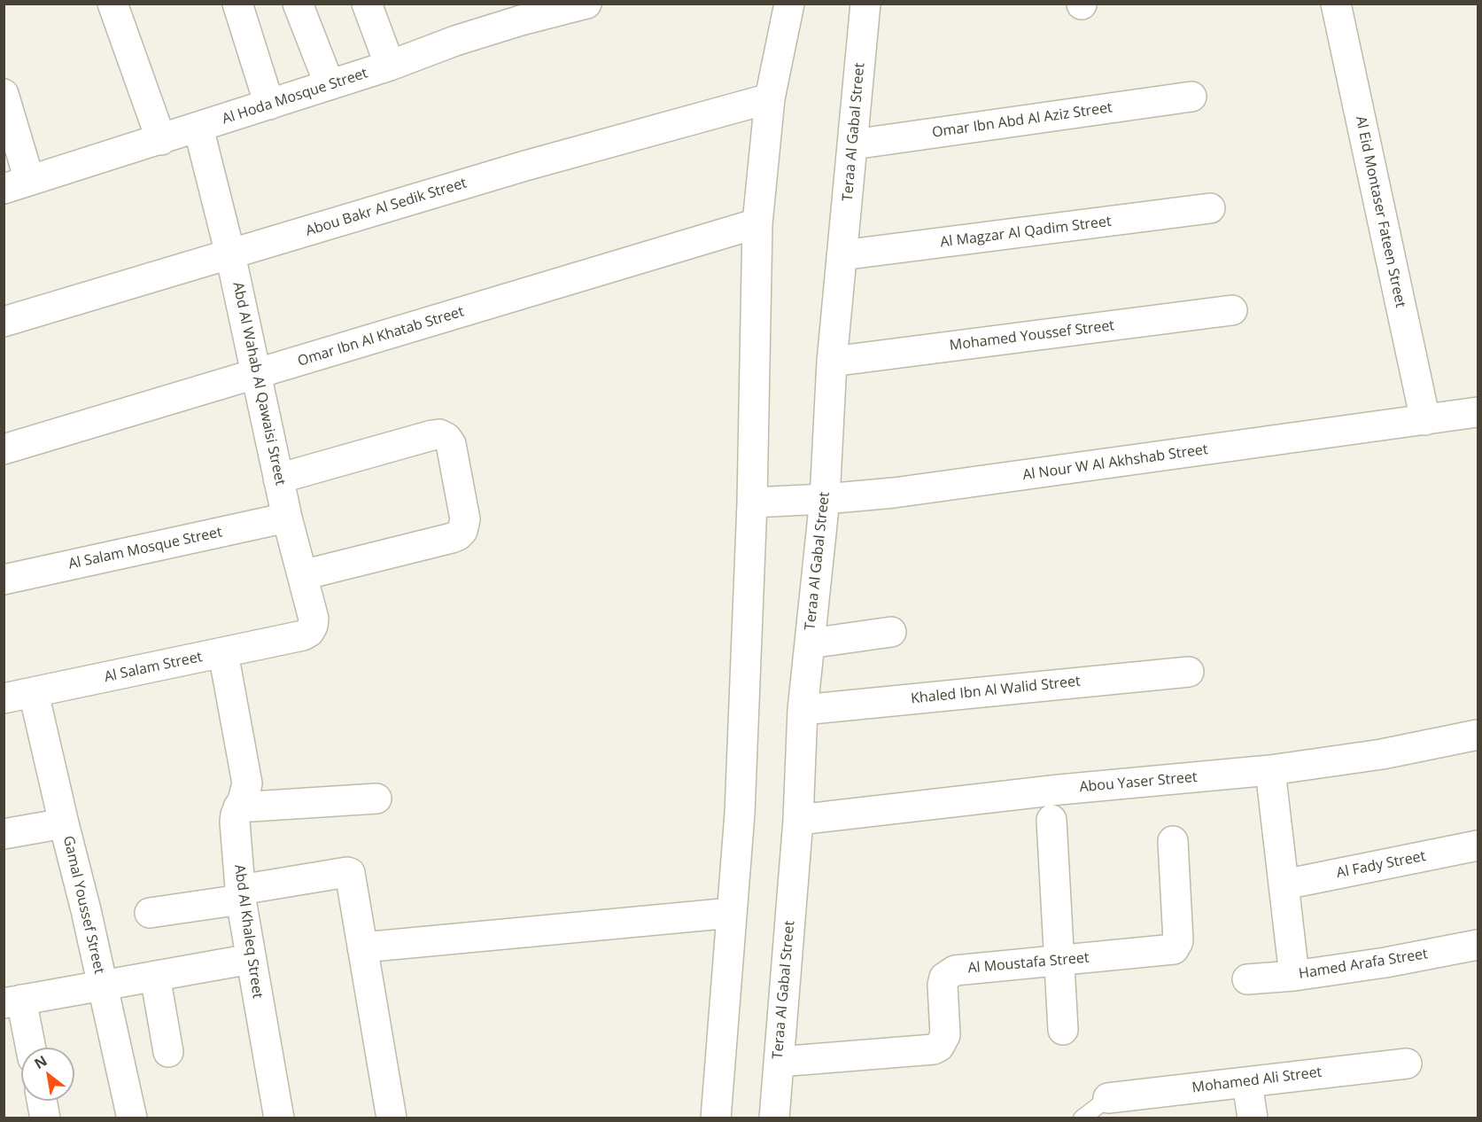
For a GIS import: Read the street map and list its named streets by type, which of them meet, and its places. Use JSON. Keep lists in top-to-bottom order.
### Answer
{
  "streets": {
    "street": [
      "Al Hoda Mosque Street",
      "Omar Ibn Abd Al Aziz Street",
      "Teraa Al Gabal Street",
      "Abou Bakr Al Sedik Street",
      "Al Eid Montaser Fateen Street",
      "Al Magzar Al Qadim Street",
      "Mohamed Youssef Street",
      "Omar Ibn Al Khatab Street",
      "Abd Al Wahab Al Qawaisi Street",
      "Al Nour W Al Akhshab Street",
      "Al Salam Mosque Street",
      "Al Salam Street",
      "Khaled Ibn Al Walid Street",
      "Abou Yaser Street",
      "Al Fady Street",
      "Gamal Youssef Street",
      "Abd Al Khaleq Street",
      "Al Moustafa Street",
      "Hamed Arafa Street",
      "Mohamed Ali Street"
    ]
  },
  "crossings": [
    ["Al Hoda Mosque Street", "Abd Al Wahab Al Qawaisi Street"],
    ["Omar Ibn Abd Al Aziz Street", "Teraa Al Gabal Street"],
    ["Teraa Al Gabal Street", "Al Magzar Al Qadim Street"],
    ["Teraa Al Gabal Street", "Mohamed Youssef Street"],
    ["Teraa Al Gabal Street", "Al Nour W Al Akhshab Street"],
    ["Teraa Al Gabal Street", "Khaled Ibn Al Walid Street"],
    ["Teraa Al Gabal Street", "Abou Yaser Street"],
    ["Teraa Al Gabal Street", "Al Moustafa Street"],
    ["Abou Bakr Al Sedik Street", "Abd Al Wahab Al Qawaisi Street"],
    ["Al Eid Montaser Fateen Street", "Al Nour W Al Akhshab Street"],
    ["Omar Ibn Al Khatab Street", "Abd Al Wahab Al Qawaisi Street"],
    ["Abd Al Wahab Al Qawaisi Street", "Al Salam Mosque Street"],
    ["Abd Al Wahab Al Qawaisi Street", "Al Salam Street"],
    ["Al Salam Street", "Gamal Youssef Street"],
    ["Al Salam Street", "Abd Al Khaleq Street"]
  ],
  "north": "top left"
}
